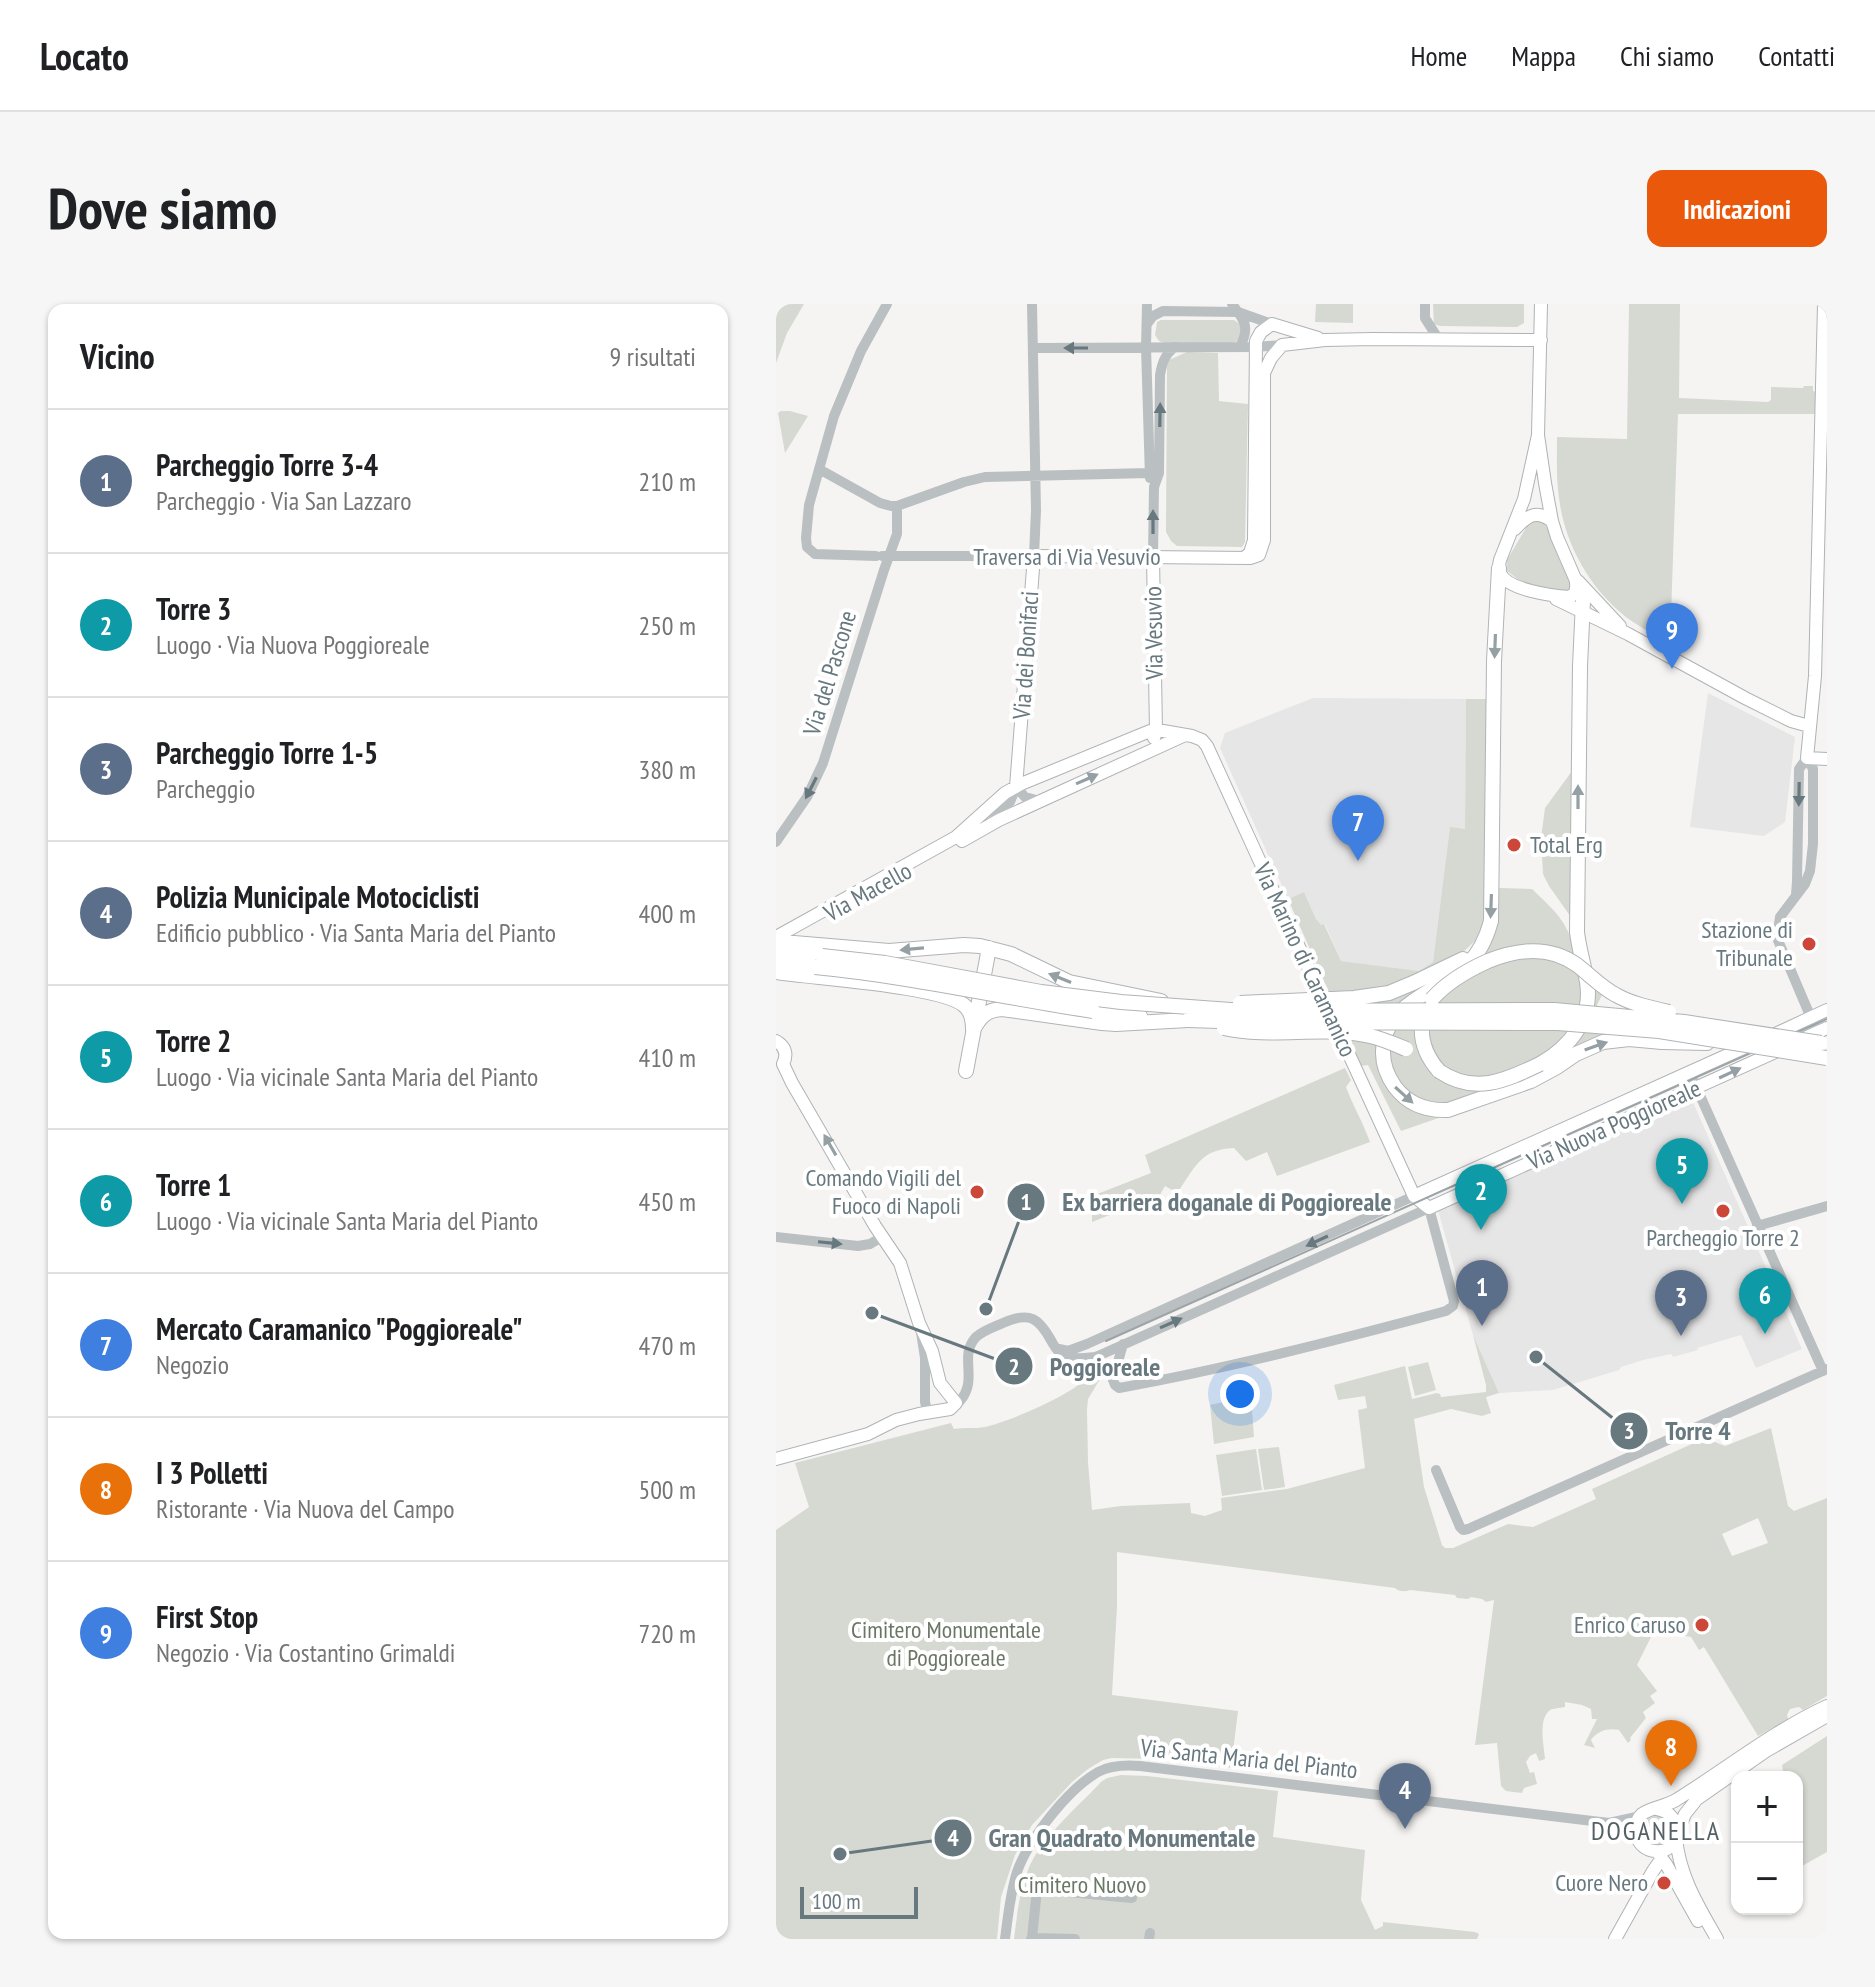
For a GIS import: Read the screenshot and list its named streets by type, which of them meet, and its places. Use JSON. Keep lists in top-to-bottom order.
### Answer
{
  "streets": {
    "main road": [
      "Traversa di Via Vesuvio",
      "Via Vesuvio",
      "Via dei Bonifaci",
      "Via Macello",
      "Via Marino di Caramanico",
      "Via Nuova Poggioreale"
    ],
    "street": ["Via del Pascone", "Via Santa Maria del Pianto"]
  },
  "crossings": [
    ["Traversa di Via Vesuvio", "Via Vesuvio"],
    ["Traversa di Via Vesuvio", "Via dei Bonifaci"],
    ["Traversa di Via Vesuvio", "Via del Pascone"],
    ["Via Marino di Caramanico", "Via Nuova Poggioreale"]
  ],
  "one_way": ["Via del Pascone"],
  "districts": ["DOGANELLA"],
  "parks": ["Cimitero Monumentale di Poggioreale", "Cimitero Nuovo"],
  "places": [
    "Total Erg",
    "Stazione di Tribunale",
    "Comando Vigili del Fuoco di Napoli",
    "Parcheggio Torre 2",
    "Ex barriera doganale di Poggioreale",
    "Poggioreale",
    "Torre 4",
    "Enrico Caruso",
    "Gran Quadrato Monumentale",
    "Cuore Nero"
  ],
  "scale_bar": "100 m",
  "page": {
    "header": "Locato",
    "nav": [
      "Home",
      "Mappa",
      "Chi siamo",
      "Contatti"
    ],
    "buttons": "Indicazioni",
    "title": "Dove siamo",
    "heading": ["Vicino", "9 risultati"],
    "list": [
      {
        "mark": "1",
        "name": "Parcheggio Torre 3-4",
        "note": "Parcheggio · Via San Lazzaro",
        "value": "210 m"
      },
      {
        "mark": "2",
        "name": "Torre 3",
        "note": "Luogo · Via Nuova Poggioreale",
        "value": "250 m"
      },
      {
        "mark": "3",
        "name": "Parcheggio Torre 1-5",
        "note": "Parcheggio",
        "value": "380 m"
      },
      {
        "mark": "4",
        "name": "Polizia Municipale Motociclisti",
        "note": "Edificio pubblico · Via Santa Maria del Pianto",
        "value": "400 m"
      },
      {
        "mark": "5",
        "name": "Torre 2",
        "note": "Luogo · Via vicinale Santa Maria del Pianto",
        "value": "410 m"
      },
      {
        "mark": "6",
        "name": "Torre 1",
        "note": "Luogo · Via vicinale Santa Maria del Pianto",
        "value": "450 m"
      },
      {
        "mark": "7",
        "name": "Mercato Caramanico \"Poggioreale\"",
        "note": "Negozio",
        "value": "470 m"
      },
      {
        "mark": "8",
        "name": "I 3 Polletti",
        "note": "Ristorante · Via Nuova del Campo",
        "value": "500 m"
      },
      {
        "mark": "9",
        "name": "First Stop",
        "note": "Negozio · Via Costantino Grimaldi",
        "value": "720 m"
      }
    ],
    "pins": [
      "9",
      "7",
      "5",
      "2",
      "1",
      "6",
      "3",
      "8",
      "4"
    ],
    "map_buttons": ["+", "−"],
    "scale": "100 m"
  }
}
